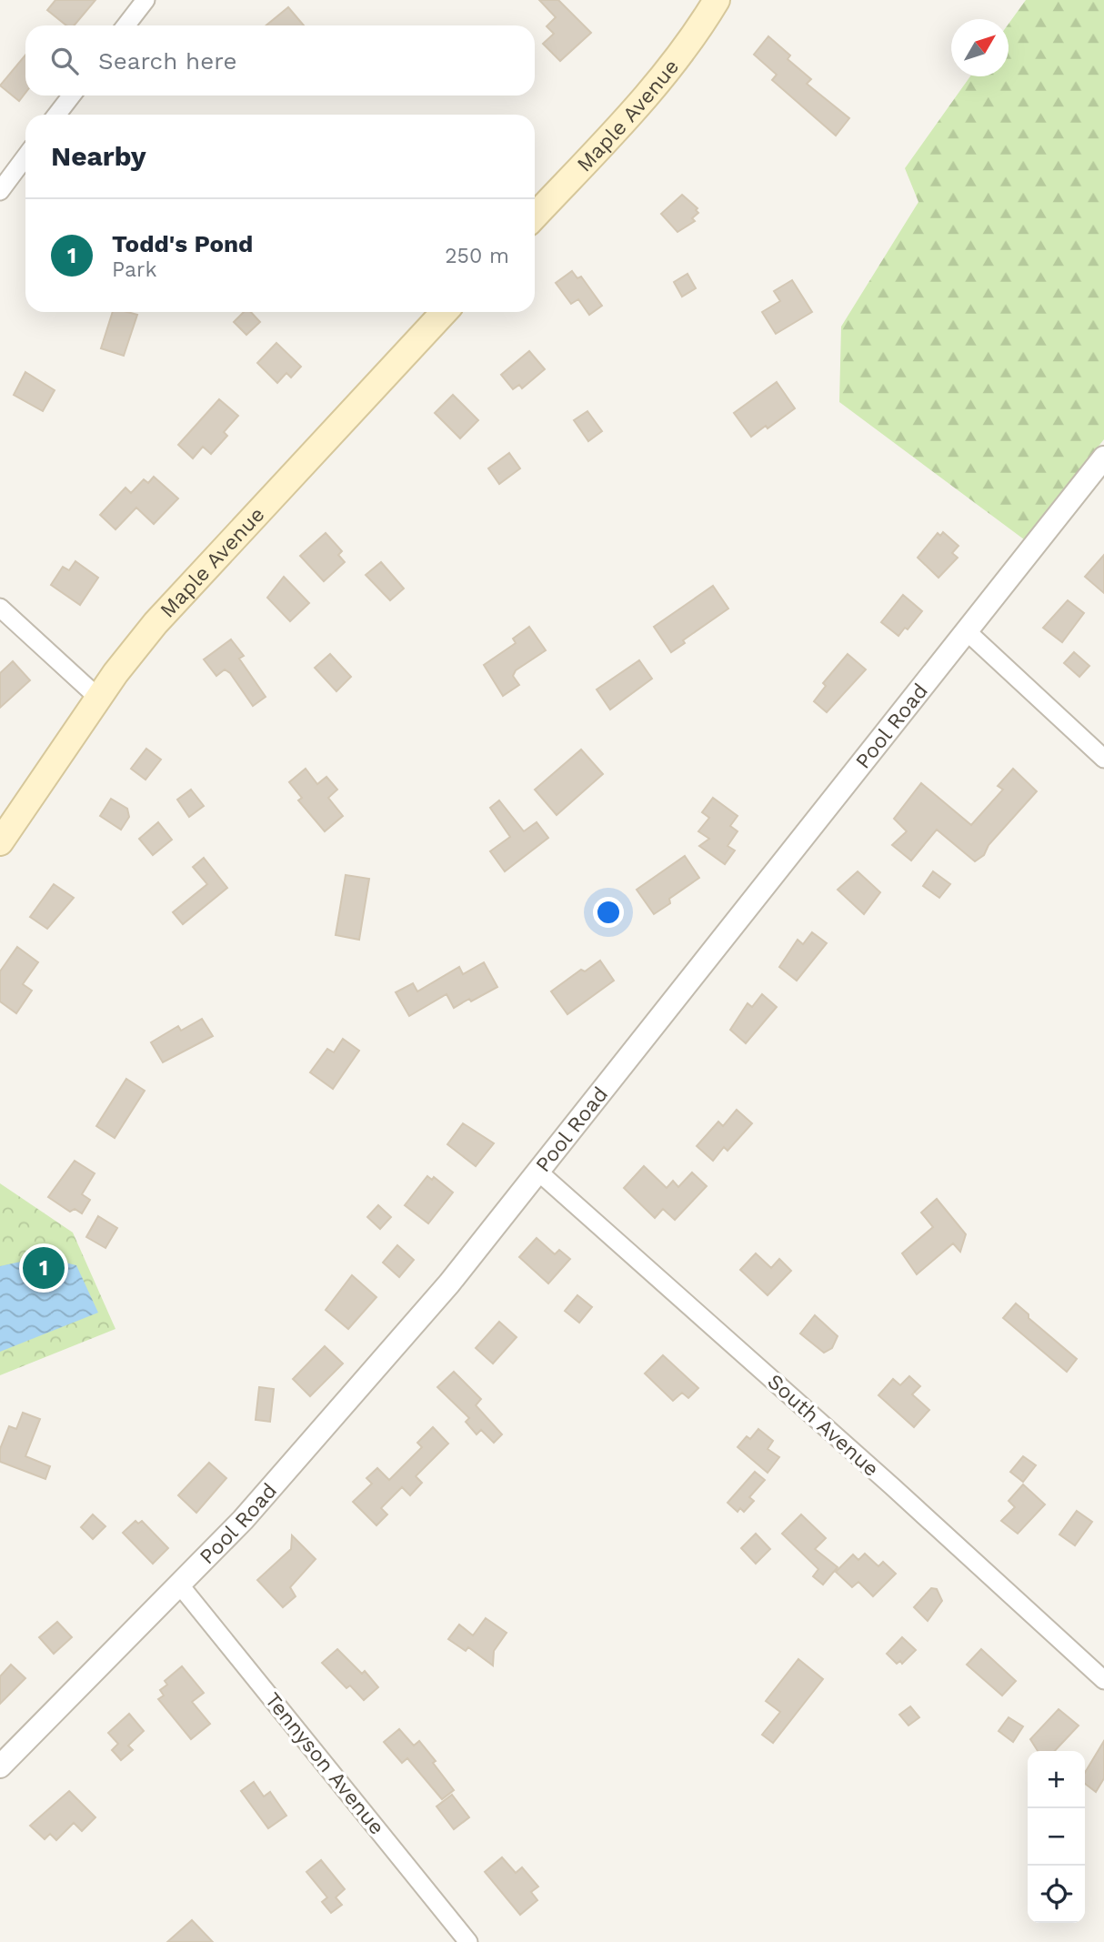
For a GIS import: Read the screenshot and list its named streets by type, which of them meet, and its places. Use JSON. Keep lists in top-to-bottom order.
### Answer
{
  "streets": {
    "main road": ["Maple Avenue"],
    "street": ["Pool Road", "South Avenue", "Tennyson Avenue"]
  },
  "crossings": [
    ["Pool Road", "South Avenue"],
    ["Pool Road", "Tennyson Avenue"]
  ],
  "north": "top right",
  "page": {
    "search": "Search here",
    "heading": "Nearby",
    "list": [
      {
        "mark": "1",
        "name": "Todd's Pond",
        "note": "Park",
        "value": "250 m"
      }
    ],
    "pins": "1",
    "map_buttons": ["+", "−"]
  }
}
